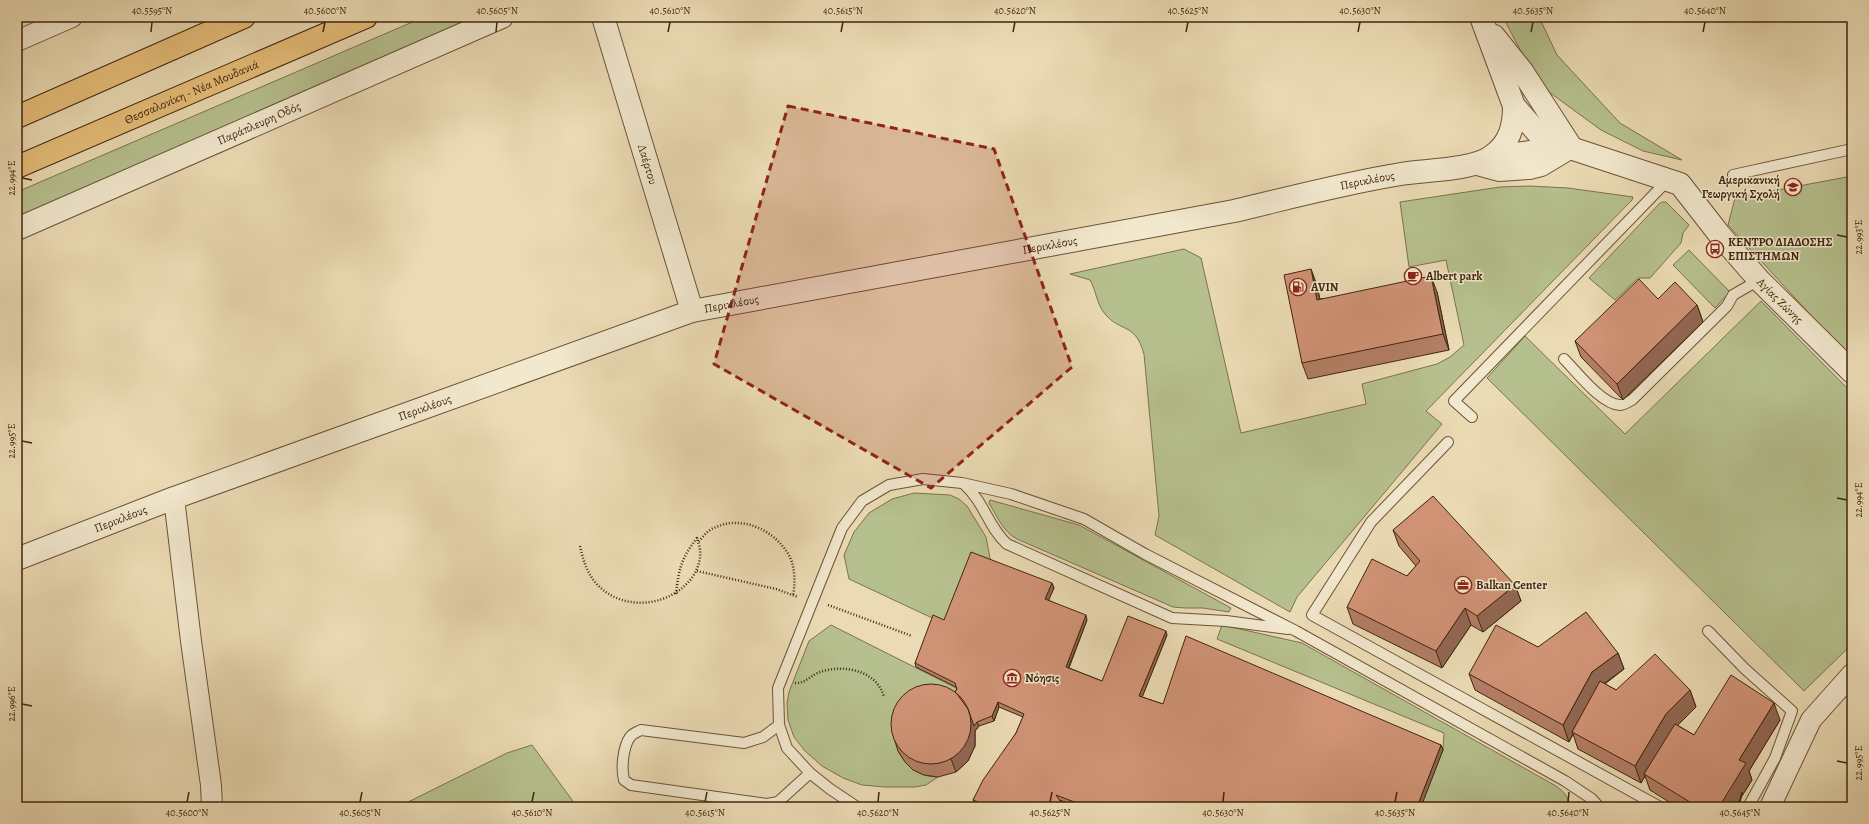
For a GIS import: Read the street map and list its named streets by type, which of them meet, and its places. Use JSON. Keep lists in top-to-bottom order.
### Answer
{
  "streets": {
    "highway": ["Θεσσαλονίκη - Νέα Μουδανιά"],
    "street": [
      "Παράπλευρη Οδός",
      "Λαέρτου",
      "Περικλέους",
      "Αγίας Ζώνης"
    ]
  },
  "crossings": [
    ["Λαέρτου", "Περικλέους"],
    ["Περικλέους", "Αγίας Ζώνης"]
  ],
  "places": {
    "school or university": ["Αμερικανική Γεωργική Σχολή"],
    "bus stop": ["ΚΕΝΤΡΟ ΔΙΑΔΟΣΗΣ ΕΠΙΣΤΗΜΩΝ"],
    "cafe": ["Albert park"],
    "fuel station": ["AVIN"],
    "office": ["Balkan Center"],
    "museum": ["Νόησις"]
  },
  "coordinates": [
    "40.5595°N",
    "40.5600°N",
    "40.5605°N",
    "40.5610°N",
    "40.5615°N",
    "40.5620°N",
    "40.5625°N",
    "40.5630°N",
    "40.5635°N",
    "40.5640°N",
    "22.994°E",
    "22.993°E",
    "22.995°E",
    "22.996°E",
    "40.5645°N"
  ]
}
